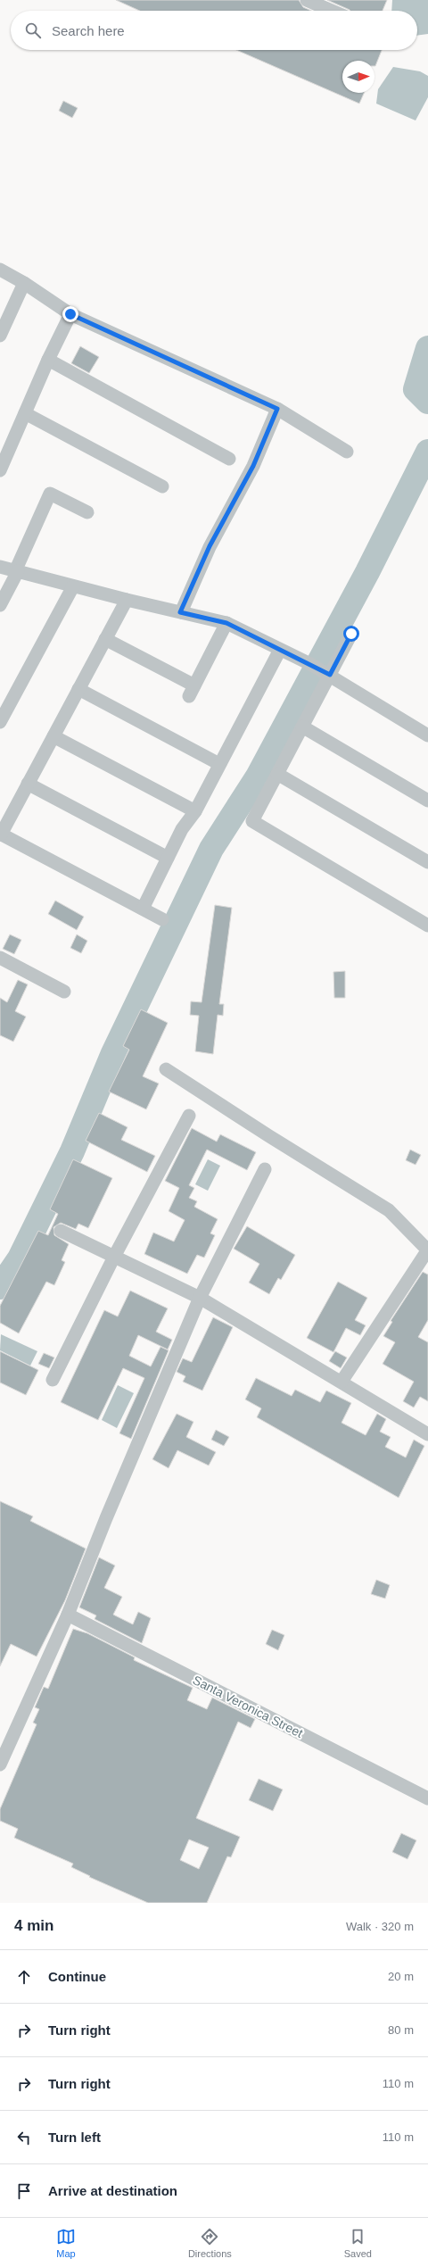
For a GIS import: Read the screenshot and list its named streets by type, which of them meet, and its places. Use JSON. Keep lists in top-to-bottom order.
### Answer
{
  "streets": {
    "street": ["Santa Veronica Street"]
  },
  "north": "right",
  "page": {
    "search": "Search here",
    "heading": ["4 min", "Walk · 320 m"],
    "list": [
      ["Continue", "20 m"],
      ["Turn right", "80 m"],
      ["Turn right", "110 m"],
      ["Turn left", "110 m"],
      "Arrive at destination"
    ],
    "nav": ["Map", "Directions", "Saved"]
  }
}
